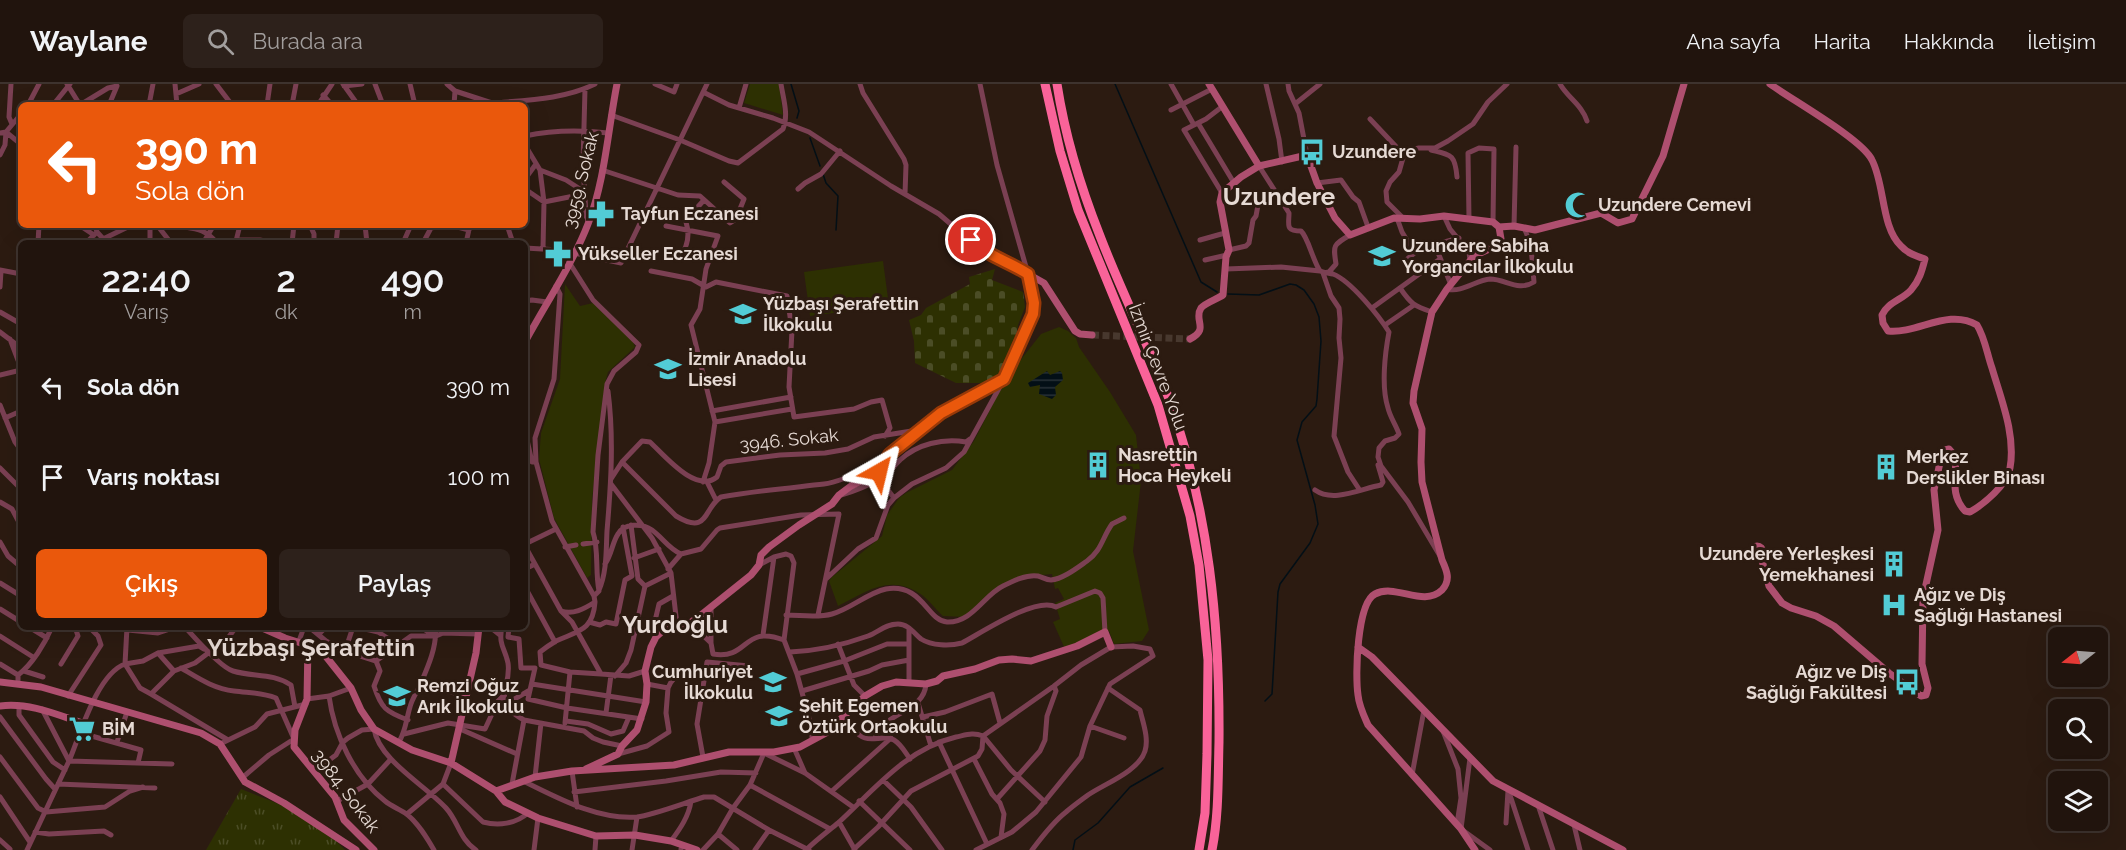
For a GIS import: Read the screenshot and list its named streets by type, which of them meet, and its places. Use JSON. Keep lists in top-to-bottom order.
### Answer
{
  "streets": {
    "highway": ["İzmir Çevre Yolu"],
    "street": ["3959. Sokak", "3946. Sokak", "3984. Sokak"]
  },
  "districts": ["Uzundere", "Yurdoğlu", "Yüzbaşı Şerafettin"],
  "places": {
    "bus stop": ["Uzundere", "Ağız ve Diş Sağlığı Fakültesi"],
    "mosque": ["Uzundere Cemevi"],
    "pharmacy": ["Tayfun Eczanesi", "Yükseller Eczanesi"],
    "school or university": [
      "Uzundere Sabiha Yorgancılar İlkokulu",
      "Yüzbaşı Şerafettin İlkokulu",
      "İzmir Anadolu Lisesi",
      "Cumhuriyet İlkokulu",
      "Remzi Oğuz Arık İlkokulu",
      "Şehit Egemen Öztürk Ortaokulu"
    ],
    "building": ["Nasrettin Hoca Heykeli", "Merkez Derslikler Binası", "Uzundere Yerleşkesi Yemekhanesi"],
    "hospital": ["Ağız ve Diş Sağlığı Hastanesi"],
    "supermarket": ["BİM"]
  },
  "north": "left",
  "page": {
    "header": "Waylane",
    "search": "Burada ara",
    "nav": [
      "Ana sayfa",
      "Harita",
      "Hakkında",
      "İletişim"
    ],
    "turn": ["390 m", "Sola dön"],
    "eta": [
      "22:40",
      "Varış",
      "2",
      "dk",
      "490",
      "m"
    ],
    "list": [
      {
        "name": "Sola dön",
        "value": "390 m"
      },
      {
        "name": "Varış noktası",
        "value": "100 m"
      }
    ],
    "buttons": ["Çıkış", "Paylaş"]
  }
}
